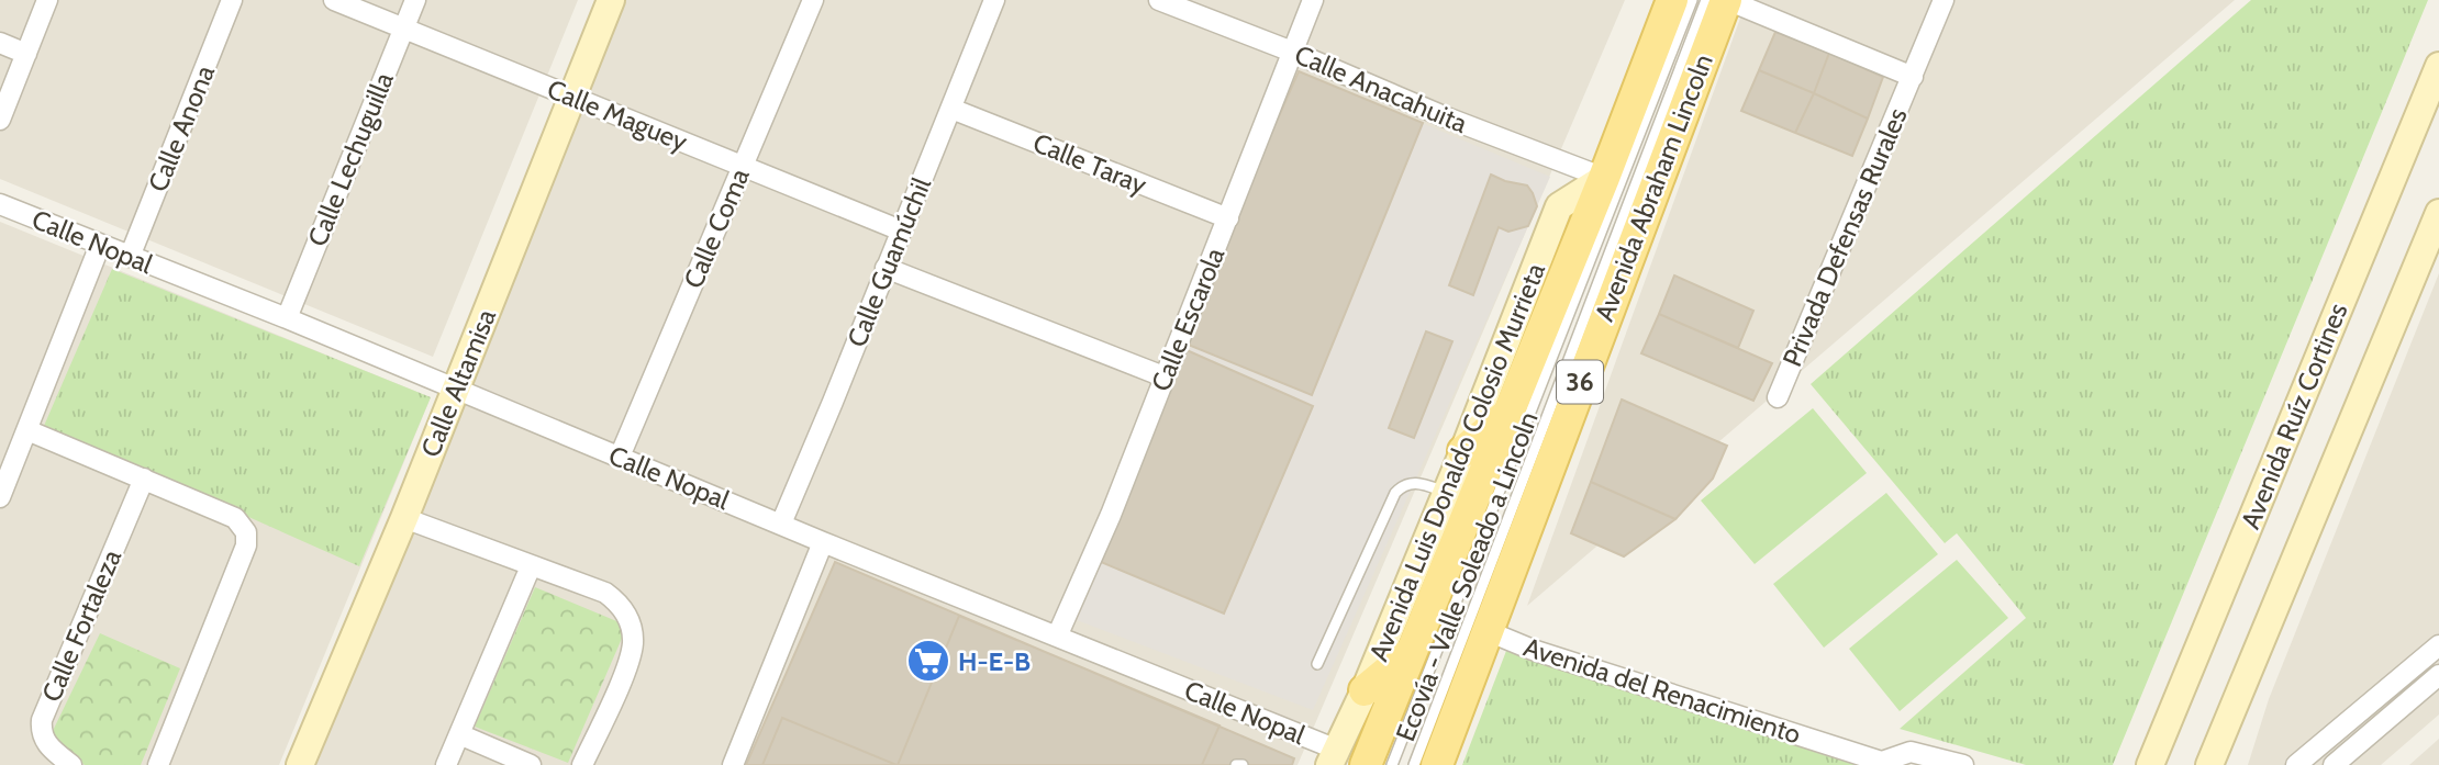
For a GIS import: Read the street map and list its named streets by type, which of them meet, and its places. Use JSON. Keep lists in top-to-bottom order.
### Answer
{
  "streets": {
    "main road": ["Avenida Abraham Lincoln", "36"],
    "street": [
      "Calle Anacahuita",
      "Calle Maguey",
      "Calle Anona",
      "Calle Lechuguilla",
      "Calle Taray",
      "Calle Coma",
      "Privada Defensas Rurales",
      "Calle Nopal",
      "Calle Guamúchil",
      "Calle Escarola",
      "Calle Altamisa",
      "Avenida Ruíz Cortines",
      "Avenida Luis Donaldo Colosio Murrieta",
      "Calle Fortaleza",
      "Avenida del Renacimiento"
    ],
    "lane": ["Ecovía - Valle Soleado a Lincoln"]
  },
  "crossings": [
    ["Calle Anacahuita", "Calle Escarola"],
    ["Calle Anacahuita", "36"],
    ["Calle Anacahuita", "Avenida Luis Donaldo Colosio Murrieta"],
    ["Calle Maguey", "Calle Lechuguilla"],
    ["Calle Maguey", "Calle Coma"],
    ["Calle Maguey", "Calle Guamúchil"],
    ["Calle Maguey", "Calle Altamisa"],
    ["Calle Anona", "Calle Nopal"],
    ["Calle Lechuguilla", "Calle Nopal"],
    ["Calle Taray", "Calle Guamúchil"],
    ["Calle Taray", "Calle Escarola"],
    ["Avenida Abraham Lincoln", "Avenida del Renacimiento"],
    ["Calle Coma", "Calle Nopal"],
    ["Calle Nopal", "Calle Guamúchil"],
    ["Calle Nopal", "Calle Escarola"],
    ["Calle Nopal", "Calle Altamisa"],
    ["Calle Nopal", "Avenida Luis Donaldo Colosio Murrieta"],
    ["36", "Avenida Luis Donaldo Colosio Murrieta"]
  ],
  "places": {
    "supermarket": ["H-E-B"]
  }
}
